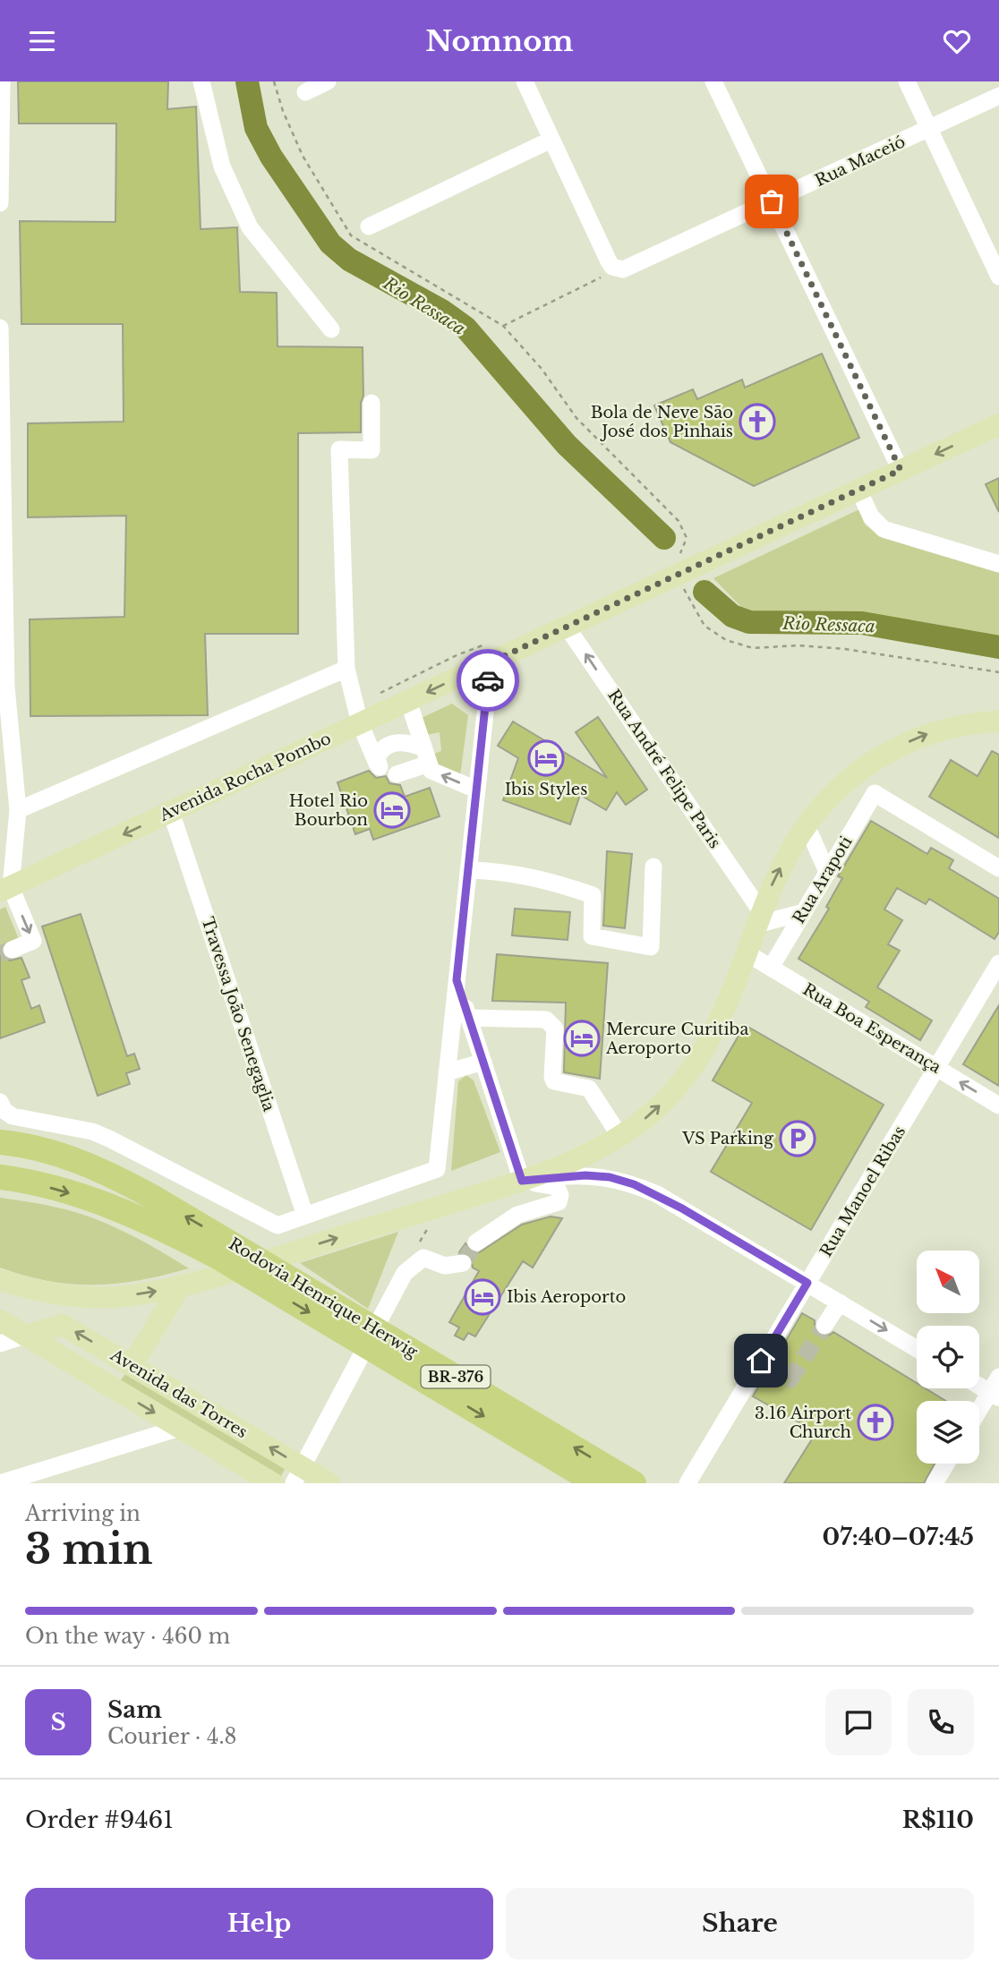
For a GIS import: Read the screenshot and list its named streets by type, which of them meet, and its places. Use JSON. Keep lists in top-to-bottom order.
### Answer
{
  "streets": {
    "highway": ["Rodovia Henrique Herwig", "BR-376"],
    "main road": ["Avenida Rocha Pombo", "Avenida das Torres"],
    "street": [
      "Rua Maceió",
      "Rua André Felipe Paris",
      "Rua Arapoti",
      "Travessa João Senegaglia",
      "Rua Boa Esperança",
      "Rua Manoel Ribas"
    ]
  },
  "crossings": [
    ["Rua André Felipe Paris", "Avenida Rocha Pombo"],
    ["Avenida Rocha Pombo", "Travessa João Senegaglia"],
    ["Rua Arapoti", "Rua Boa Esperança"],
    ["Rua Boa Esperança", "Rua Manoel Ribas"]
  ],
  "one_way": ["Rua André Felipe Paris"],
  "water": ["Rio Ressaca"],
  "places": {
    "church": ["Bola de Neve São José dos Pinhais", "3.16 Airport Church"],
    "hotel": [
      "Ibis Styles",
      "Hotel Rio Bourbon",
      "Mercure Curitiba Aeroporto",
      "Ibis Aeroporto"
    ],
    "parking": ["VS Parking"]
  },
  "north": "top left",
  "page": {
    "header": "Nomnom",
    "heading": ["3 min", "Arriving in", "07:40–07:45"],
    "panel": [
      "Sam",
      "Courier · 4.8",
      "Order #9461",
      "R$110"
    ],
    "bar": "On the way · 460 m",
    "round": "S",
    "buttons": ["Help", "Share"]
  }
}
